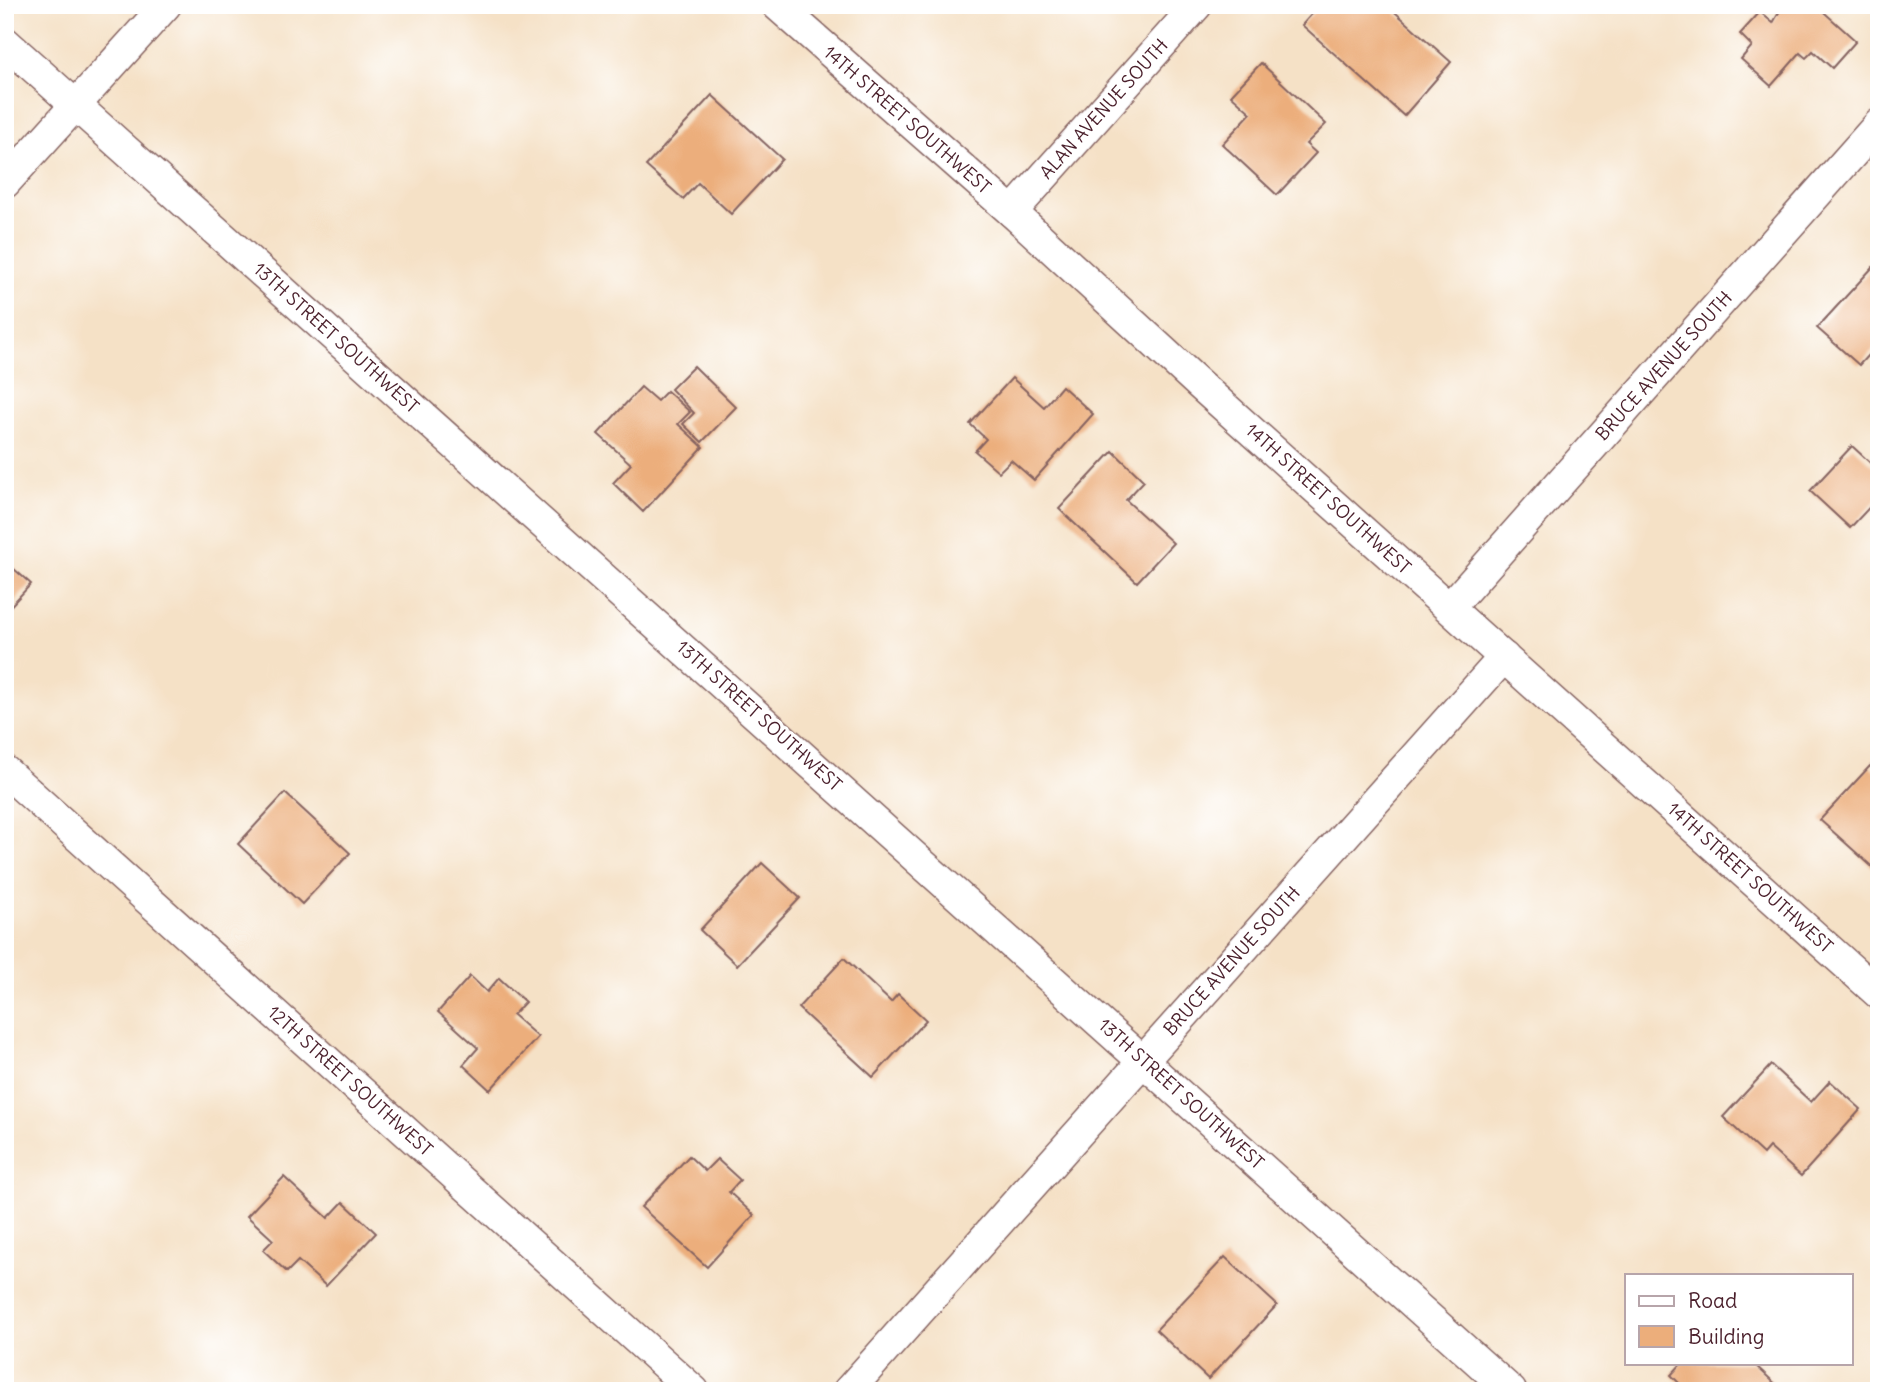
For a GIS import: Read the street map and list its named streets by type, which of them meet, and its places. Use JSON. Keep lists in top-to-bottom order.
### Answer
{
  "streets": {
    "street": [
      "ALAN AVENUE SOUTH",
      "14TH STREET SOUTHWEST",
      "13TH STREET SOUTHWEST",
      "BRUCE AVENUE SOUTH",
      "12TH STREET SOUTHWEST"
    ]
  },
  "crossings": [
    ["ALAN AVENUE SOUTH", "14TH STREET SOUTHWEST"],
    ["14TH STREET SOUTHWEST", "BRUCE AVENUE SOUTH"],
    ["13TH STREET SOUTHWEST", "BRUCE AVENUE SOUTH"]
  ],
  "legend": ["Road", "Building"]
}
